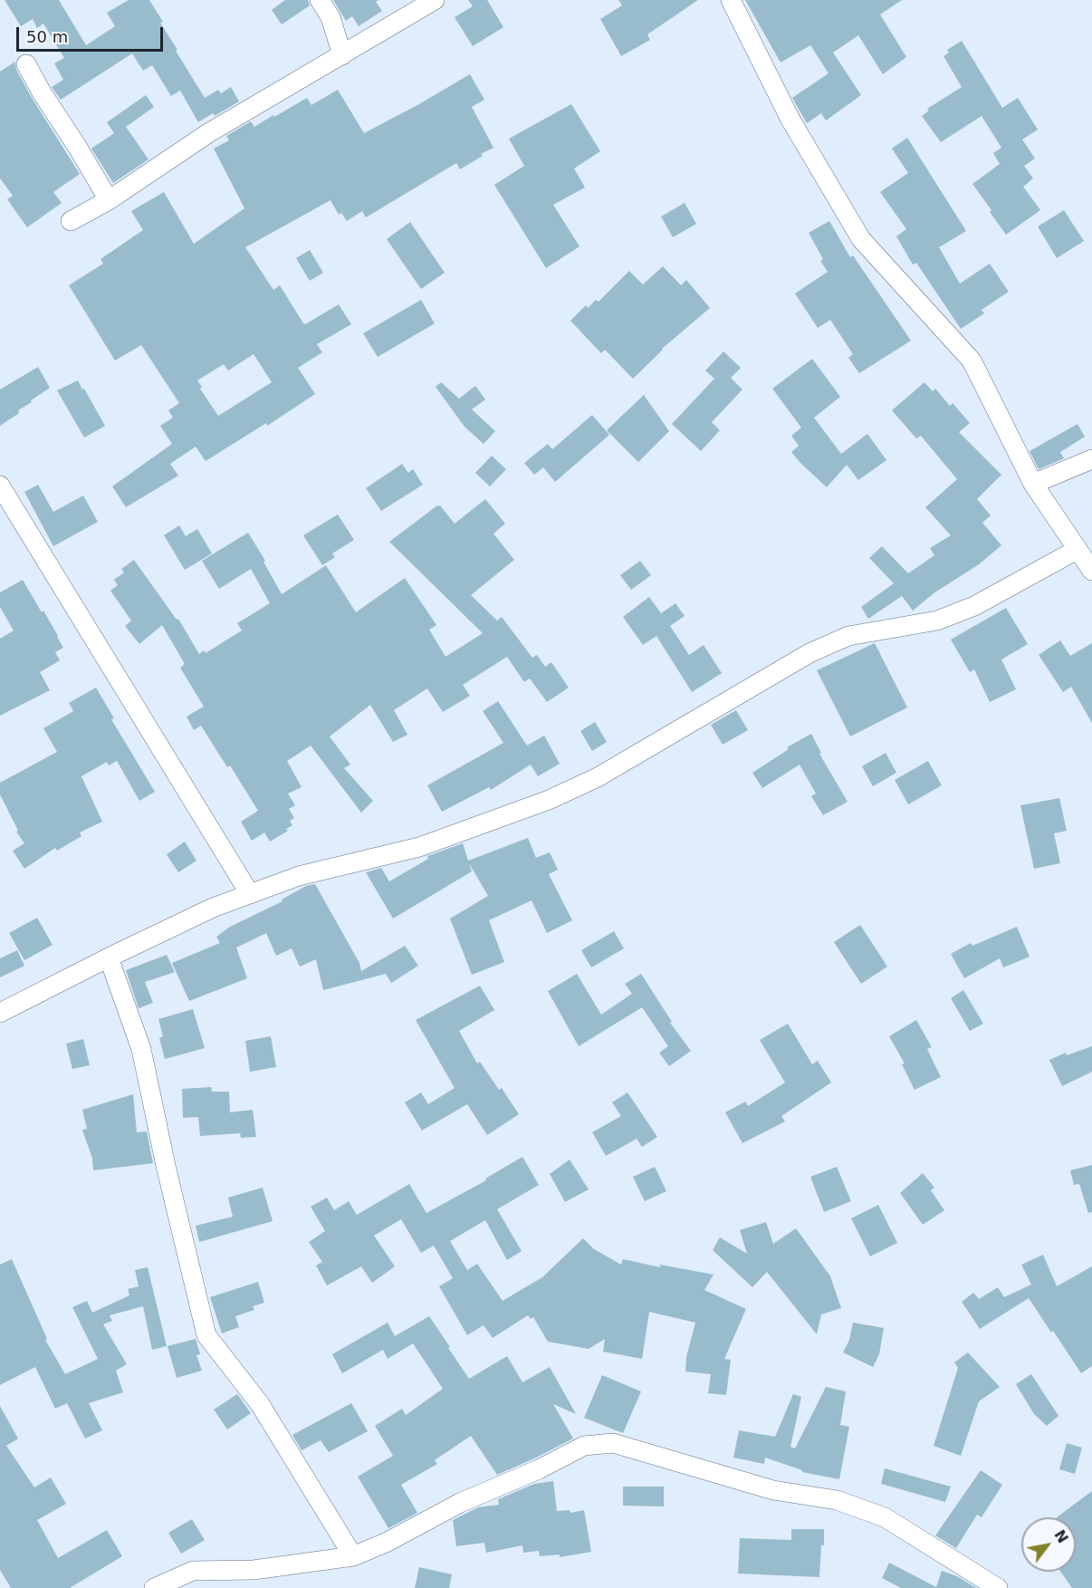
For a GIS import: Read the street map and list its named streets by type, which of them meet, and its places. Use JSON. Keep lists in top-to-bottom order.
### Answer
{
  "scale_bar": "50 m",
  "north": "top right"
}
